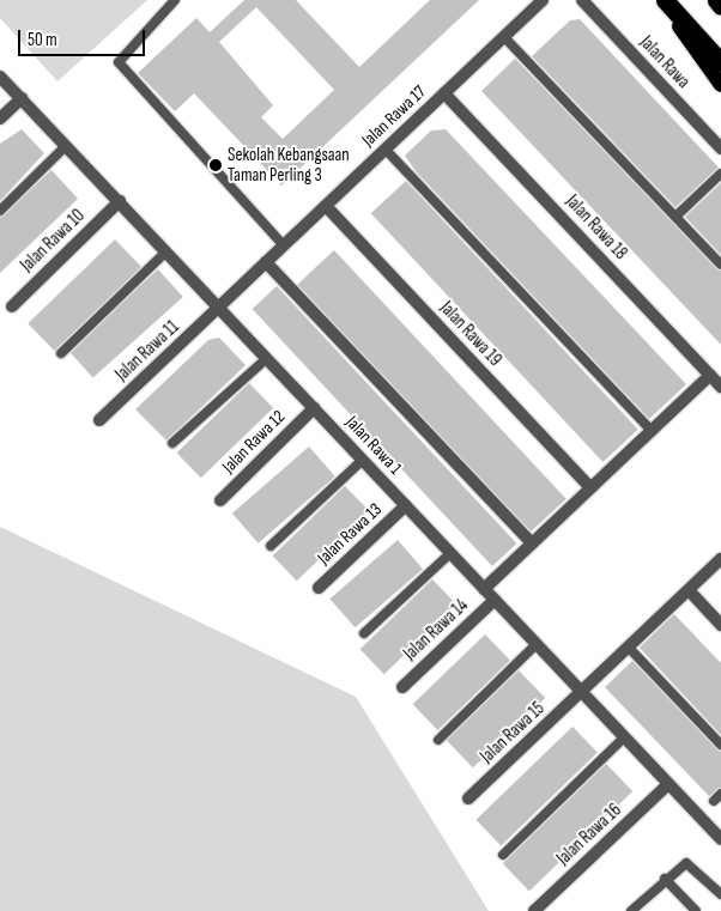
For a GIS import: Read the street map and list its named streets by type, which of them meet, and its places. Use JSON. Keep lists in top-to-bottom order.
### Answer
{
  "streets": {
    "street": [
      "Jalan Rawa",
      "Jalan Rawa 17",
      "Jalan Rawa 18",
      "Jalan Rawa 10",
      "Jalan Rawa 19",
      "Jalan Rawa 11",
      "Jalan Rawa 12",
      "Jalan Rawa 1",
      "Jalan Rawa 13",
      "Jalan Rawa 14",
      "Jalan Rawa 15",
      "Jalan Rawa 16"
    ]
  },
  "crossings": [
    ["Jalan Rawa 17", "Jalan Rawa 18"],
    ["Jalan Rawa 17", "Jalan Rawa 19"],
    ["Jalan Rawa 17", "Jalan Rawa 11"],
    ["Jalan Rawa 17", "Jalan Rawa 1"],
    ["Jalan Rawa 10", "Jalan Rawa 1"],
    ["Jalan Rawa 11", "Jalan Rawa 1"],
    ["Jalan Rawa 12", "Jalan Rawa 1"],
    ["Jalan Rawa 1", "Jalan Rawa 13"],
    ["Jalan Rawa 1", "Jalan Rawa 14"],
    ["Jalan Rawa 1", "Jalan Rawa 15"],
    ["Jalan Rawa 1", "Jalan Rawa 16"]
  ],
  "places": ["Sekolah Kebangsaan Taman Perling 3"],
  "scale_bar": "50 m"
}
